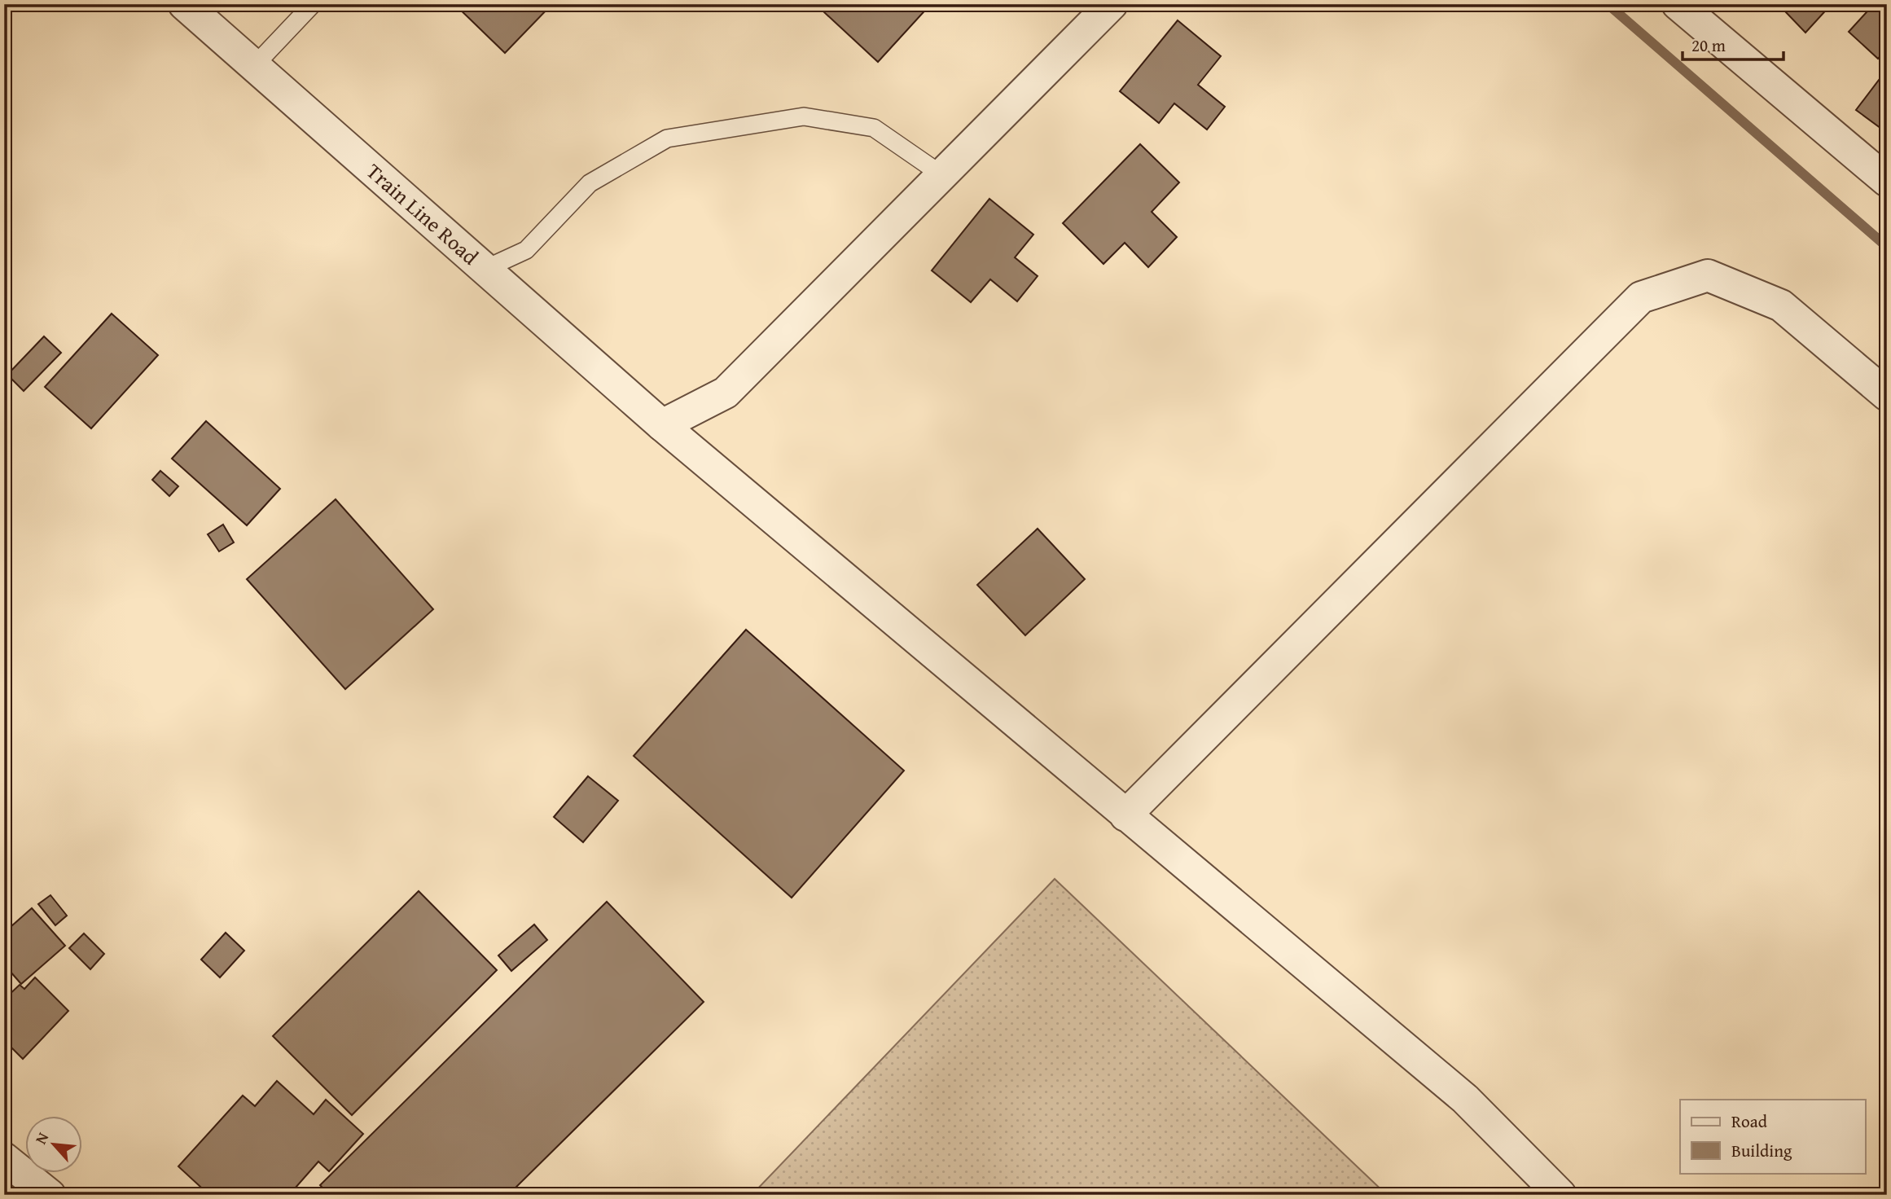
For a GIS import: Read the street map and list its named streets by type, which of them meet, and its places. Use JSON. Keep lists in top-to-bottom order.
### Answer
{
  "streets": {
    "street": ["Train Line Road"]
  },
  "legend": ["Road", "Building"],
  "scale_bar": "20 m",
  "north": "top left"
}
